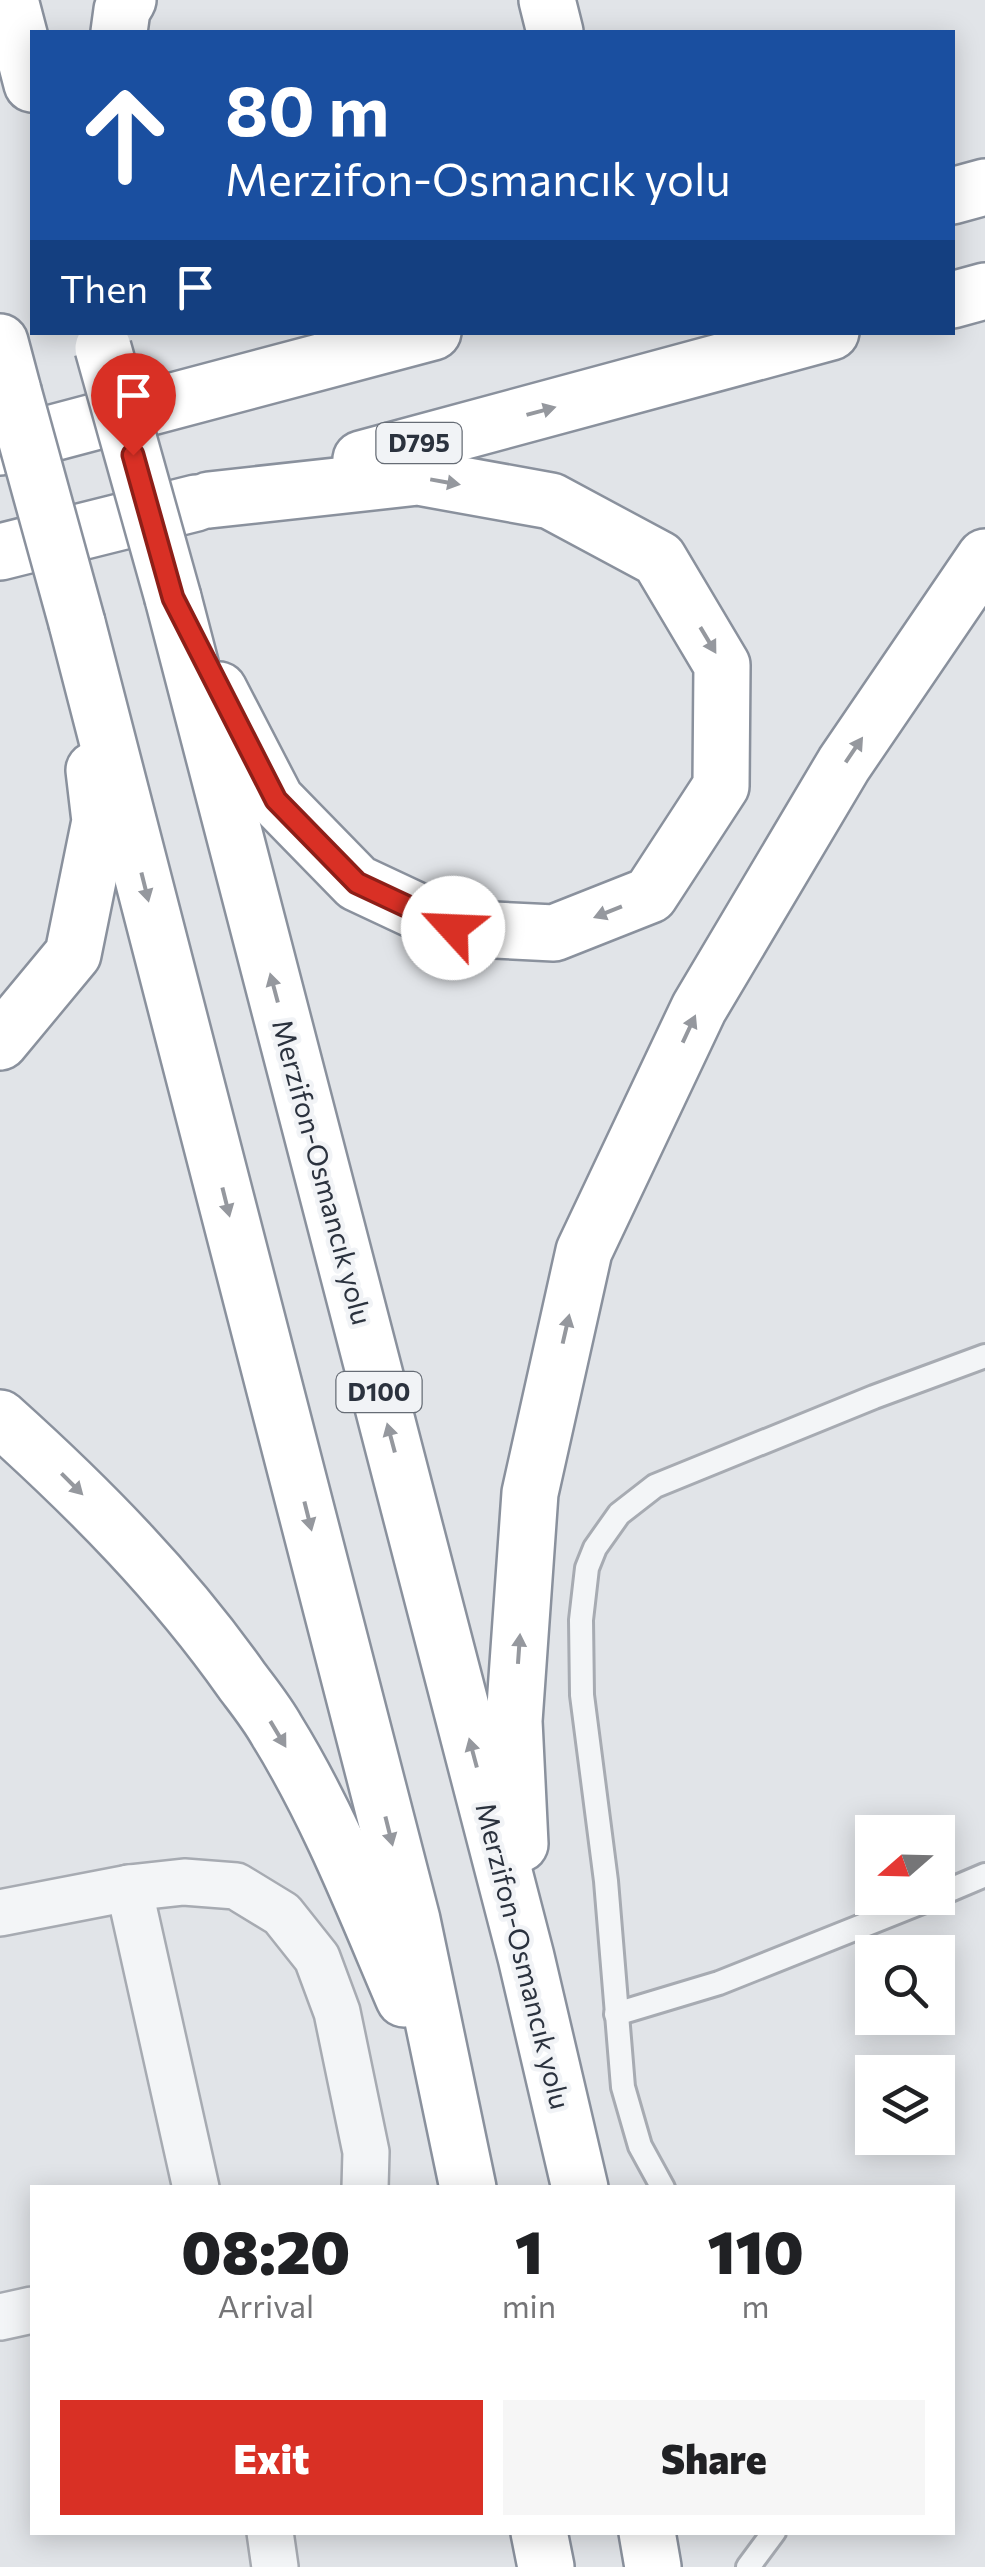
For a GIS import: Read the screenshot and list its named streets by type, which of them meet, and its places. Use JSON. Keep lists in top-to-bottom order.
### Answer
{
  "streets": {
    "highway": ["D795", "Merzifon-Osmancık yolu", "D100"]
  },
  "north": "left",
  "page": {
    "turn": ["80 m", "Merzifon-Osmancık yolu"],
    "then": "Then",
    "eta": [
      "08:20",
      "Arrival",
      "1",
      "min",
      "110",
      "m"
    ],
    "buttons": ["Exit", "Share"]
  }
}
